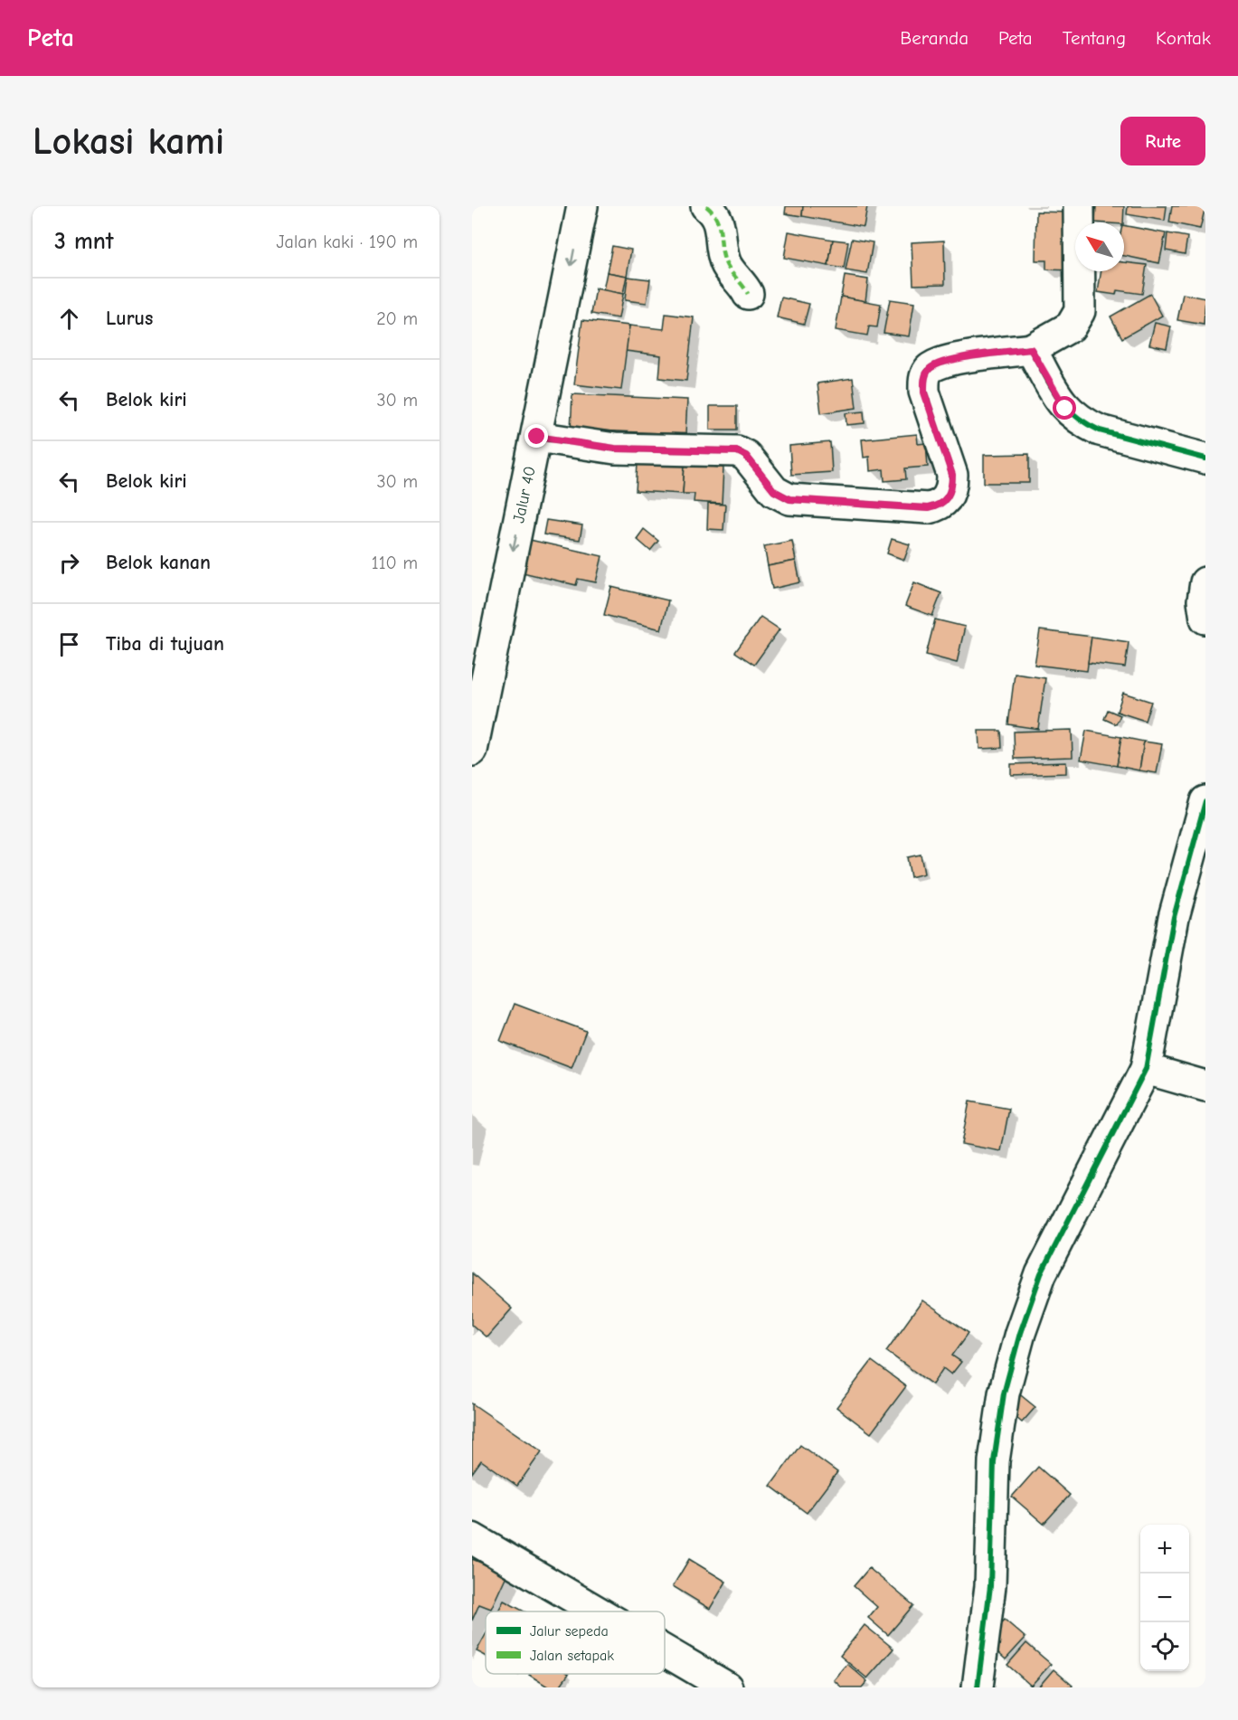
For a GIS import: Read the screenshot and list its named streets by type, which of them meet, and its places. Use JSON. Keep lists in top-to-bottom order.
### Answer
{
  "streets": {
    "main road": ["Jalur 40"]
  },
  "one_way": ["Jalur 40"],
  "legend": ["Jalur sepeda", "Jalan setapak"],
  "north": "top left",
  "page": {
    "header": "Peta",
    "nav": [
      "Beranda",
      "Peta",
      "Tentang",
      "Kontak"
    ],
    "buttons": "Rute",
    "title": "Lokasi kami",
    "heading": ["3 mnt", "Jalan kaki · 190 m"],
    "list": [
      ["Lurus", "20 m"],
      ["Belok kiri", "30 m"],
      ["Belok kiri", "30 m"],
      ["Belok kanan", "110 m"],
      "Tiba di tujuan"
    ],
    "map_buttons": ["+", "−"]
  }
}
